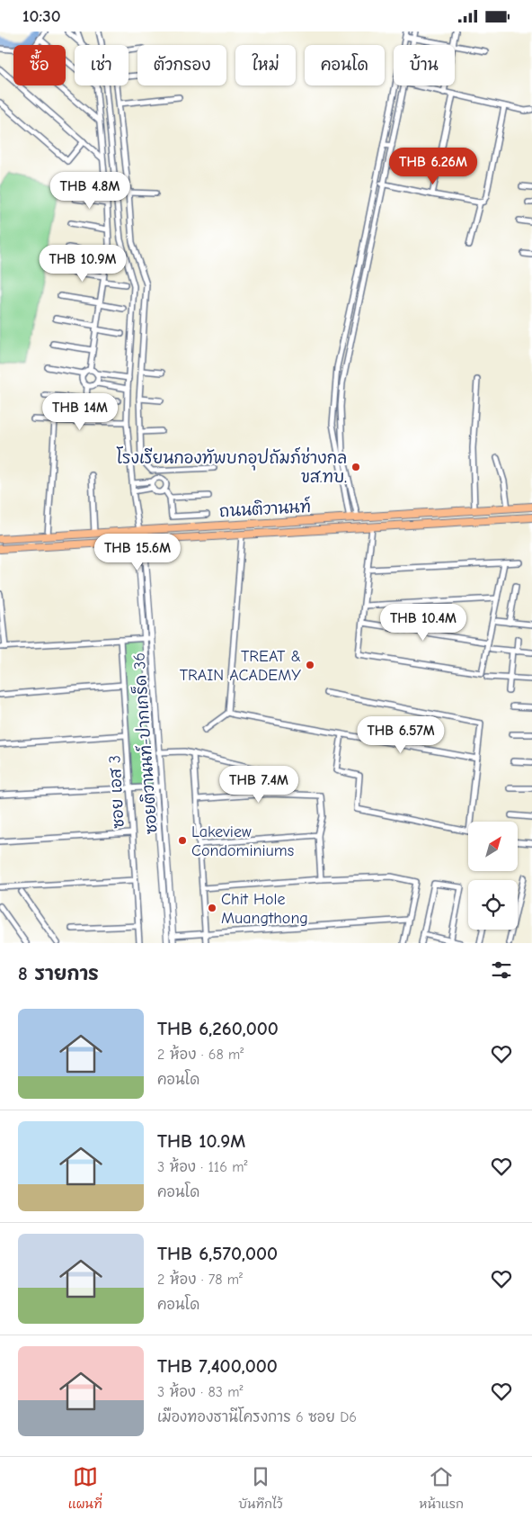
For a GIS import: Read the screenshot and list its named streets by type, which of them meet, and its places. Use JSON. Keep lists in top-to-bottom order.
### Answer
{
  "streets": {
    "main road": ["ถนนติวานนท์"],
    "street": ["ซอยติวานนท์-ปากเกร็ด 36", "ซอย เอส 3"]
  },
  "crossings": [
    ["ถนนติวานนท์", "ซอยติวานนท์-ปากเกร็ด 36"]
  ],
  "places": [
    "โรงเรียนกองทัพบกอุปถัมภ์ช่างกล ขส.ทบ.",
    "TREAT & TRAIN ACADEMY",
    "Lakeview Condominiums",
    "Chit Hole Muangthong"
  ],
  "north": "top right",
  "page": {
    "status": "10:30",
    "chip": [
      "ซื้อ",
      "เช่า",
      "ตัวกรอง",
      "ใหม่",
      "คอนโด",
      "บ้าน"
    ],
    "price": [
      "THB 6.26M",
      "THB 4.8M",
      "THB 10.9M",
      "THB 14M",
      "THB 15.6M",
      "THB 10.4M",
      "THB 6.57M",
      "THB 7.4M"
    ],
    "heading": "8 รายการ",
    "list": [
      {
        "name": "THB 6,260,000",
        "note": "2 ห้อง · 68 m² · คอนโด"
      },
      {
        "name": "THB 10.9M",
        "note": "3 ห้อง · 116 m² · คอนโด"
      },
      {
        "name": "THB 6,570,000",
        "note": "2 ห้อง · 78 m² · คอนโด"
      },
      {
        "name": "THB 7,400,000",
        "note": "3 ห้อง · 83 m² · เมืองทองธานีโครงการ 6 ซอย D6"
      }
    ],
    "tabs": ["แผนที่", "บันทึกไว้", "หน้าแรก"]
  }
}
